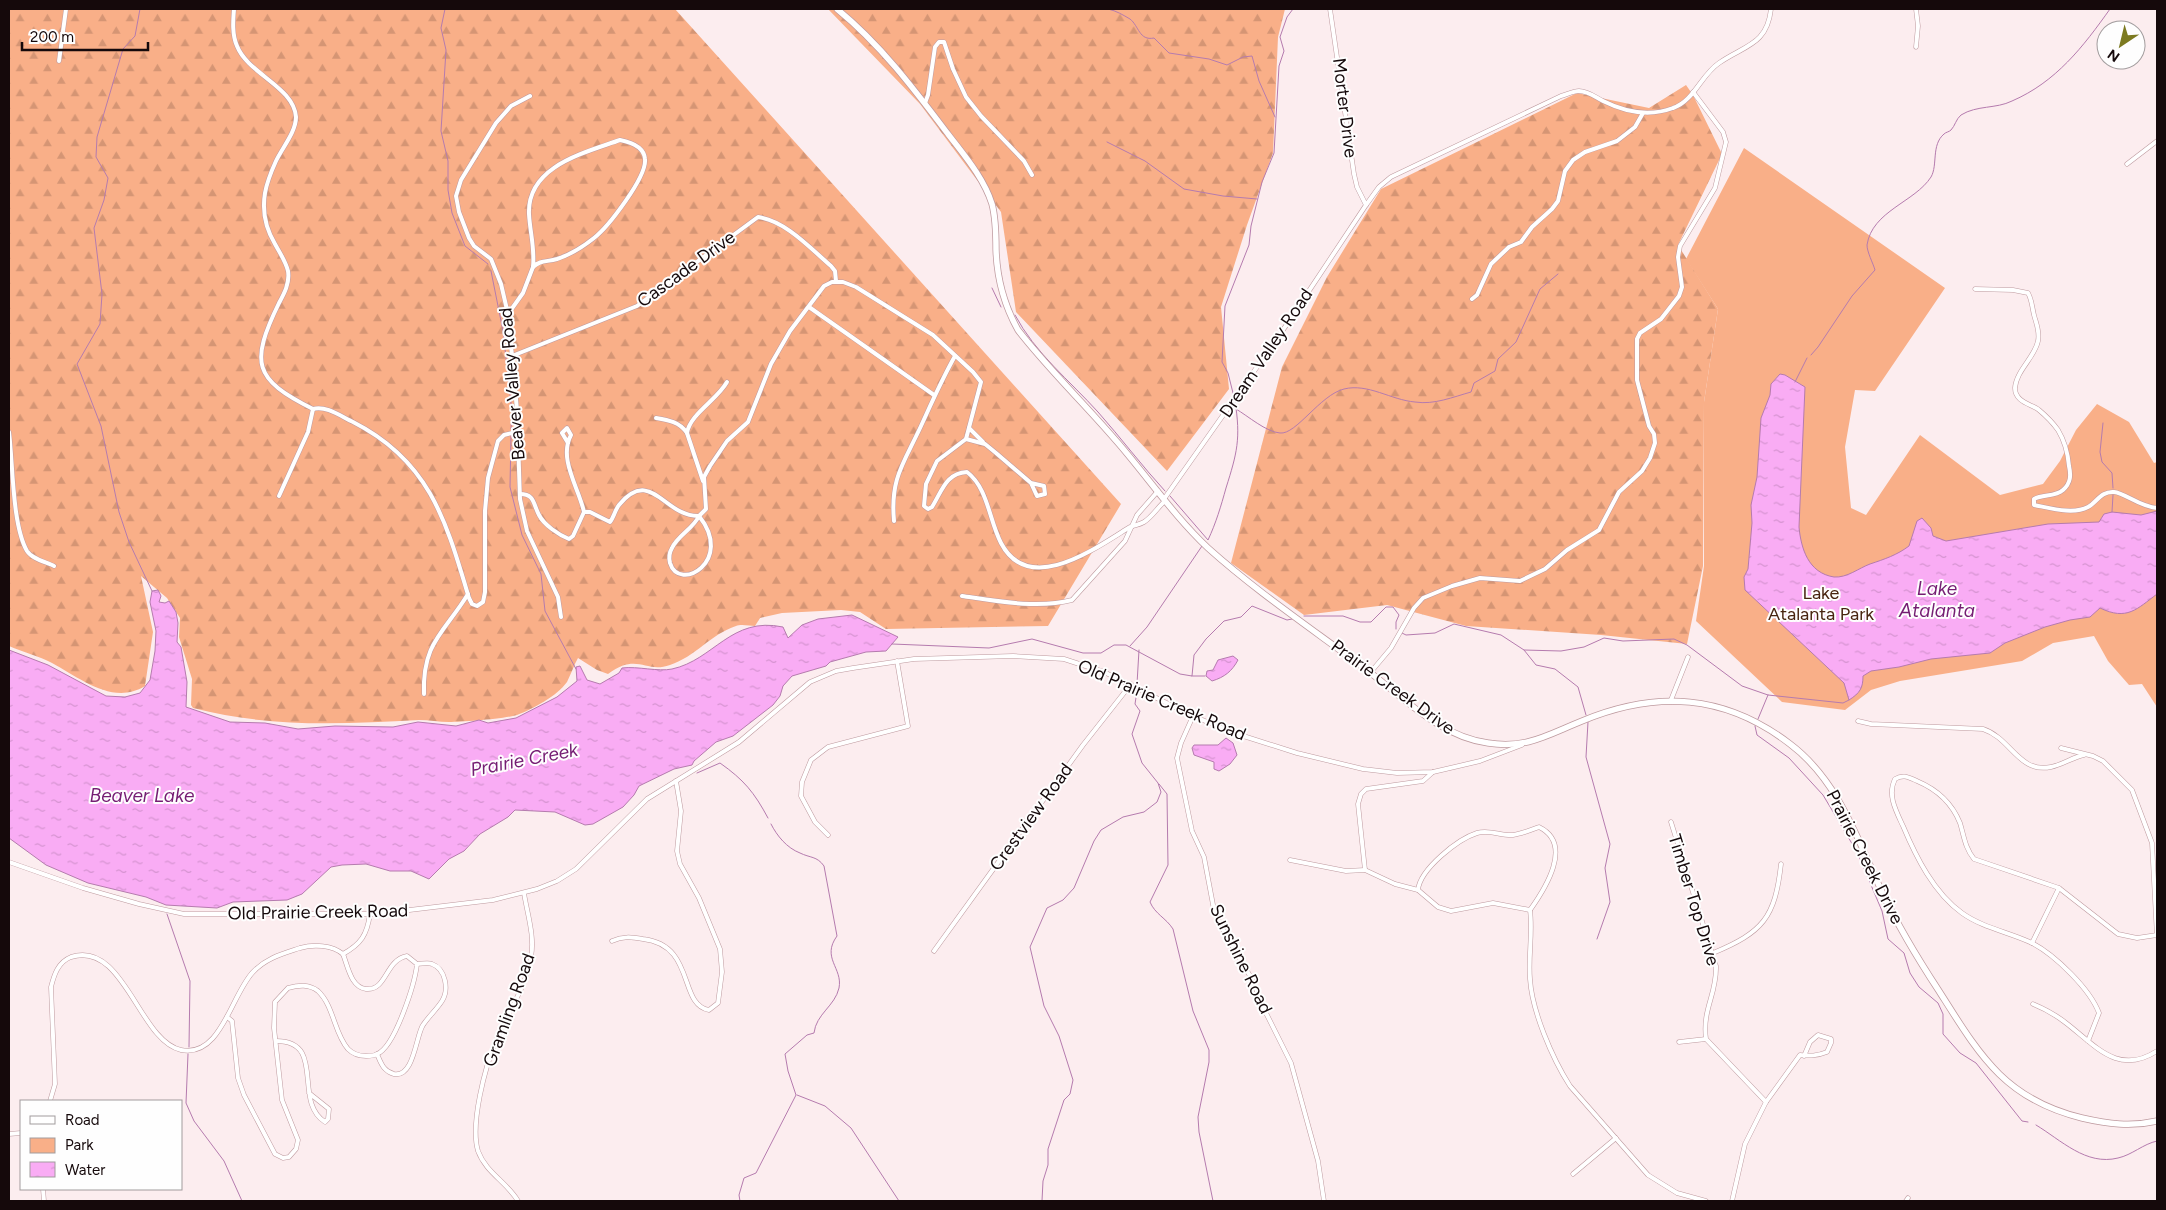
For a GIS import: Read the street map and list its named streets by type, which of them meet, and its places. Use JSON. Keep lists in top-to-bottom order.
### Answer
{
  "streets": {
    "main road": ["Prairie Creek Drive"],
    "street": [
      "Morter Drive",
      "Cascade Drive",
      "Dream Valley Road",
      "Beaver Valley Road",
      "Old Prairie Creek Road",
      "Crestview Road",
      "Timber Top Drive",
      "Sunshine Road",
      "Gramling Road"
    ]
  },
  "crossings": [
    ["Morter Drive", "Dream Valley Road"],
    ["Cascade Drive", "Beaver Valley Road"],
    ["Dream Valley Road", "Prairie Creek Drive"],
    ["Prairie Creek Drive", "Old Prairie Creek Road"],
    ["Old Prairie Creek Road", "Crestview Road"],
    ["Old Prairie Creek Road", "Sunshine Road"],
    ["Old Prairie Creek Road", "Gramling Road"]
  ],
  "water": ["Lake Atalanta", "Prairie Creek", "Beaver Lake"],
  "parks": ["Lake Atalanta Park"],
  "legend": ["Road", "Park", "Water"],
  "scale_bar": "200 m",
  "north": "bottom left"
}
